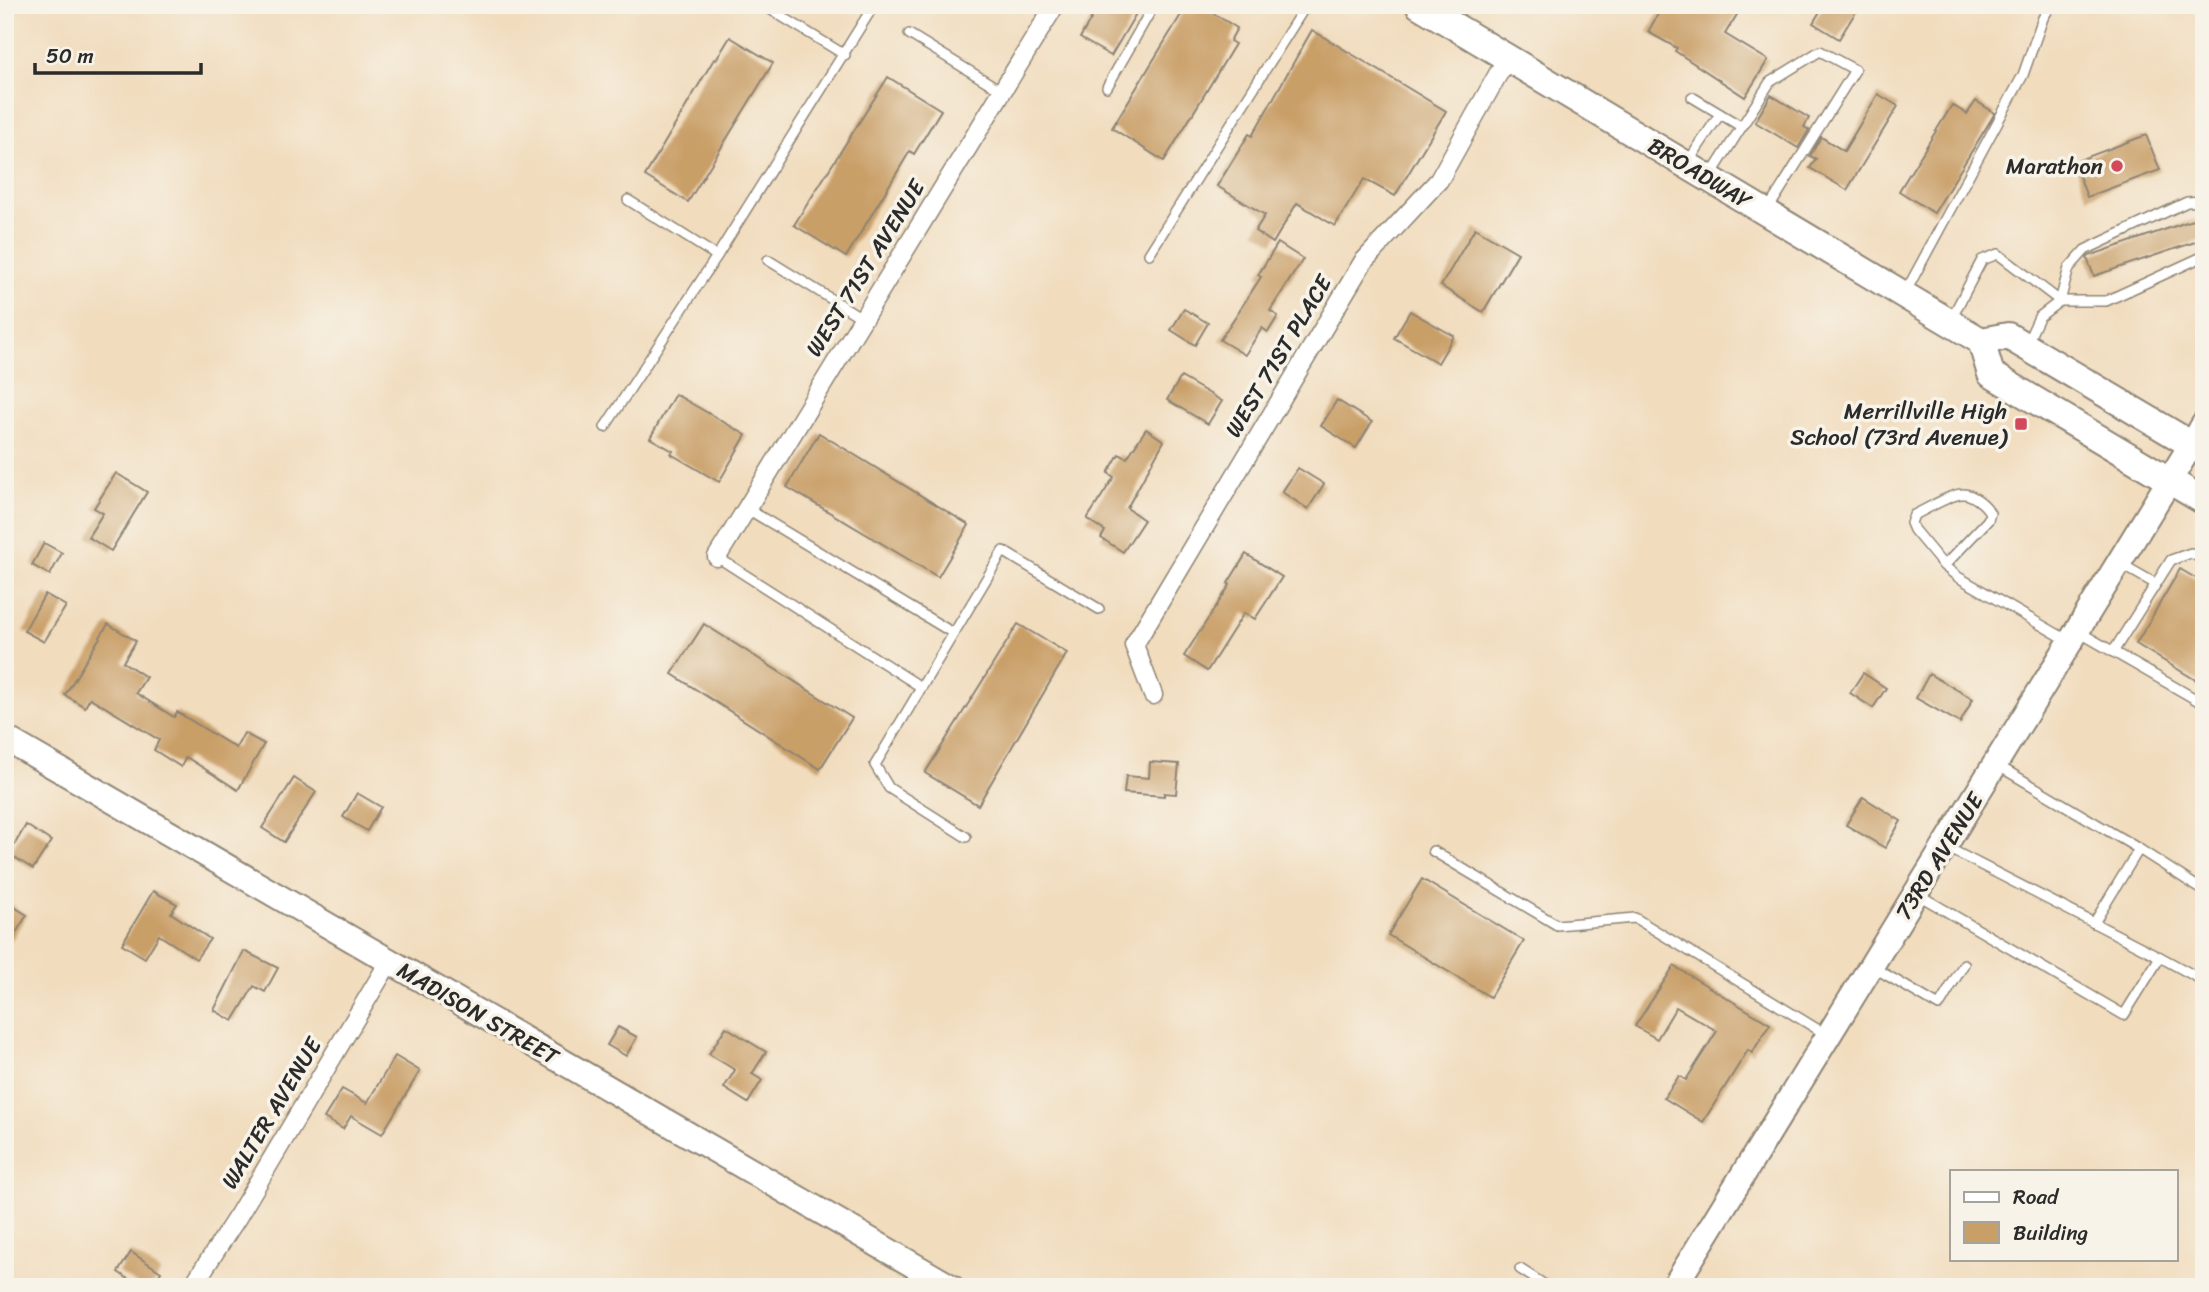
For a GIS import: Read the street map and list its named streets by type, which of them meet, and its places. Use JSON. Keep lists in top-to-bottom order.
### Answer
{
  "streets": {
    "main road": ["BROADWAY"],
    "street": [
      "WEST 71ST AVENUE",
      "WEST 71ST PLACE",
      "73RD AVENUE",
      "MADISON STREET",
      "WALTER AVENUE"
    ]
  },
  "crossings": [
    ["BROADWAY", "WEST 71ST PLACE"],
    ["MADISON STREET", "WALTER AVENUE"]
  ],
  "places": {
    "other": ["Marathon"],
    "transit": ["Merrillville High School (73rd Avenue)"]
  },
  "legend": ["Road", "Building"],
  "scale_bar": "50 m"
}
